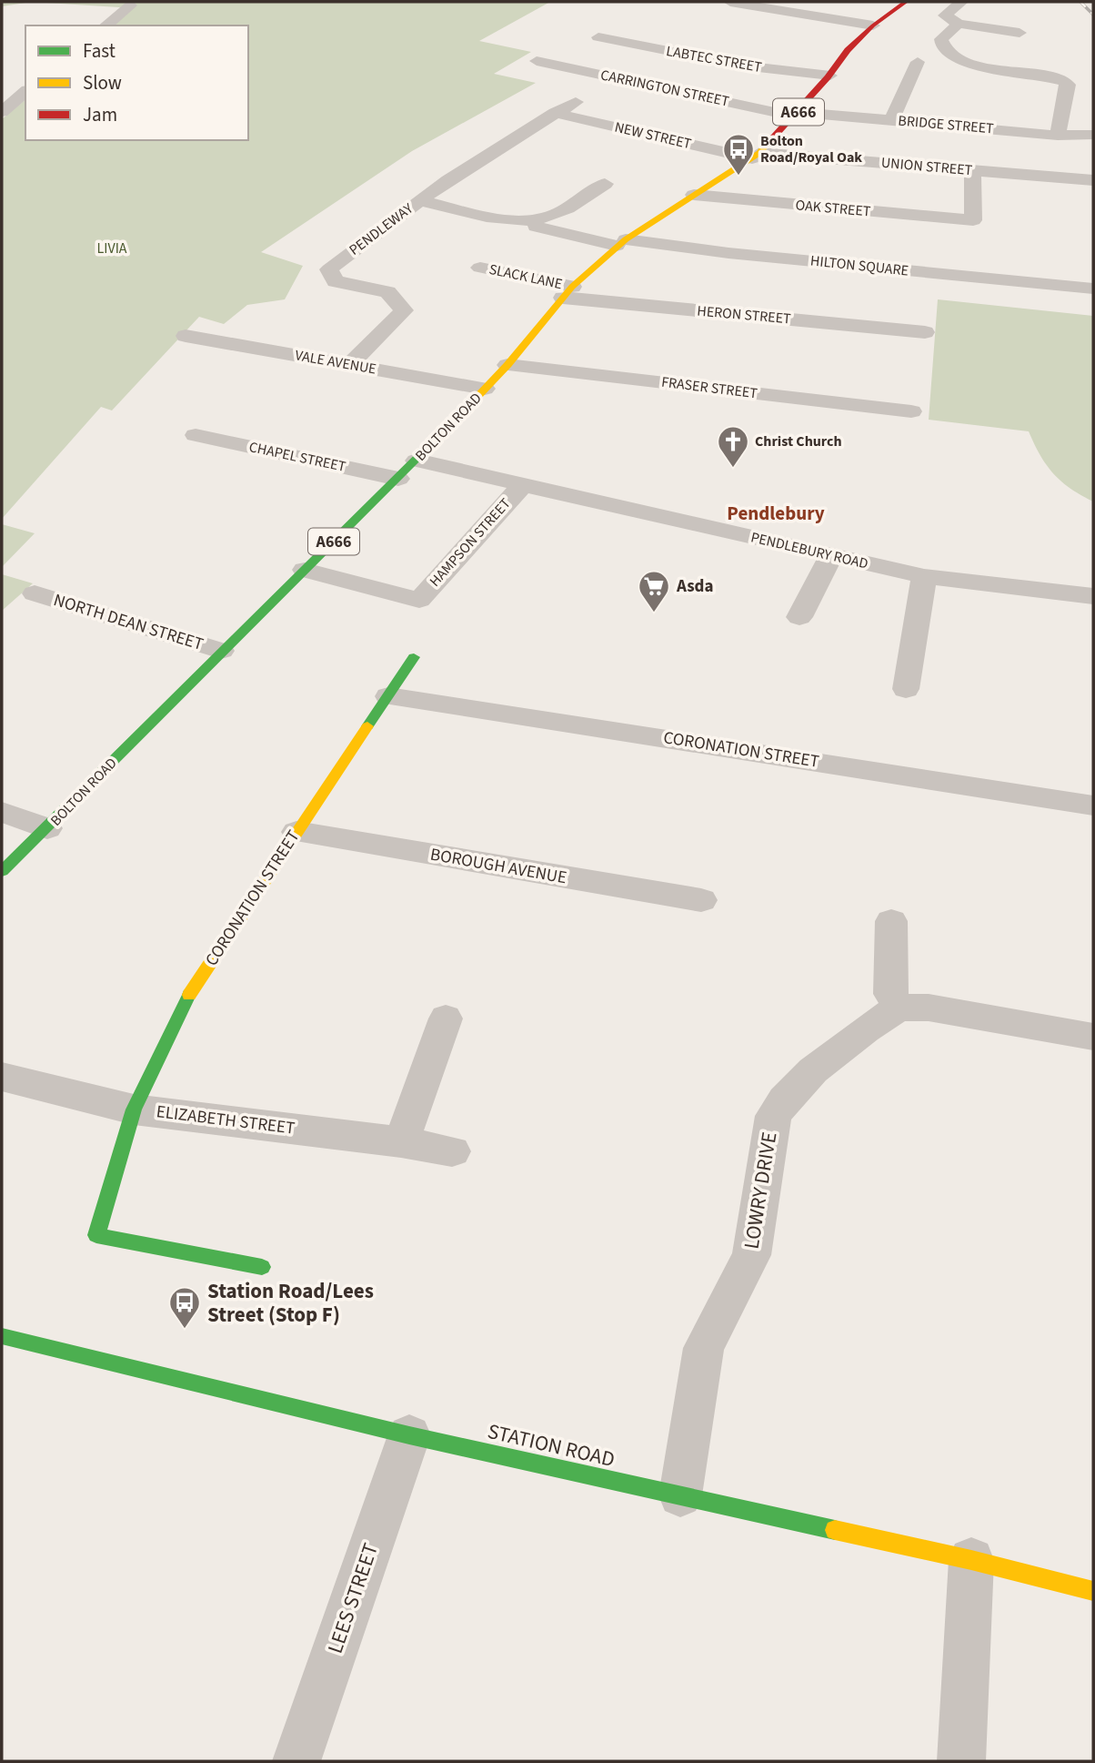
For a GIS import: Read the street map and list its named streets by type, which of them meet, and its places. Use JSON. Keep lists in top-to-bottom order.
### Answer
{
  "streets": {
    "main road": [
      "A666",
      "BOLTON ROAD",
      "CORONATION STREET",
      "STATION ROAD"
    ],
    "street": [
      "LABTEC STREET",
      "CARRINGTON STREET",
      "BRIDGE STREET",
      "NEW STREET",
      "UNION STREET",
      "OAK STREET",
      "PENDLEWAY",
      "HILTON SQUARE",
      "SLACK LANE",
      "HERON STREET",
      "VALE AVENUE",
      "FRASER STREET",
      "CHAPEL STREET",
      "HAMPSON STREET",
      "PENDLEBURY ROAD",
      "NORTH DEAN STREET",
      "BOROUGH AVENUE",
      "ELIZABETH STREET",
      "LOWRY DRIVE",
      "LEES STREET"
    ]
  },
  "crossings": [
    ["LABTEC STREET", "BOLTON ROAD"],
    ["CARRINGTON STREET", "BRIDGE STREET"],
    ["CARRINGTON STREET", "BOLTON ROAD"],
    ["BRIDGE STREET", "BOLTON ROAD"],
    ["NEW STREET", "UNION STREET"],
    ["NEW STREET", "PENDLEWAY"],
    ["NEW STREET", "BOLTON ROAD"],
    ["UNION STREET", "OAK STREET"],
    ["UNION STREET", "BOLTON ROAD"],
    ["OAK STREET", "BOLTON ROAD"],
    ["PENDLEWAY", "VALE AVENUE"],
    ["HILTON SQUARE", "BOLTON ROAD"],
    ["SLACK LANE", "HERON STREET"],
    ["SLACK LANE", "BOLTON ROAD"],
    ["HERON STREET", "BOLTON ROAD"],
    ["VALE AVENUE", "BOLTON ROAD"],
    ["FRASER STREET", "BOLTON ROAD"],
    ["BOLTON ROAD", "CHAPEL STREET"],
    ["BOLTON ROAD", "HAMPSON STREET"],
    ["BOLTON ROAD", "PENDLEBURY ROAD"],
    ["BOLTON ROAD", "NORTH DEAN STREET"],
    ["HAMPSON STREET", "PENDLEBURY ROAD"],
    ["CORONATION STREET", "BOROUGH AVENUE"],
    ["CORONATION STREET", "ELIZABETH STREET"],
    ["LOWRY DRIVE", "STATION ROAD"],
    ["STATION ROAD", "LEES STREET"]
  ],
  "districts": ["Pendlebury"],
  "parks": ["LIVIA"],
  "places": {
    "bus stop": ["Bolton Road/Royal Oak", "Station Road/Lees Street (Stop F)"],
    "church": ["Christ Church"],
    "supermarket": ["Asda"]
  },
  "legend": ["Fast", "Slow", "Jam"]
}
